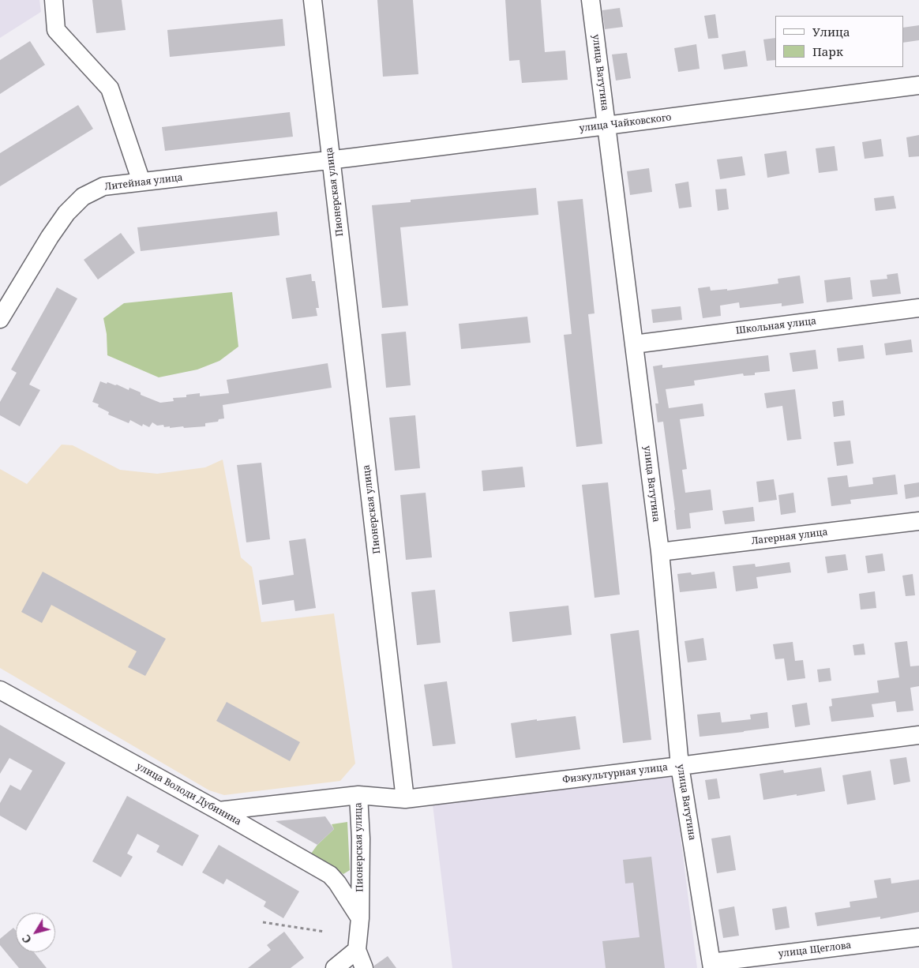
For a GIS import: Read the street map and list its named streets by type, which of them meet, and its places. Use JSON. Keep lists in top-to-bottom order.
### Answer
{
  "streets": {
    "street": [
      "улица Ватутина",
      "улица Чайковского",
      "Литейная улица",
      "Пионерская улица",
      "Школьная улица",
      "Лагерная улица",
      "Физкультурная улица",
      "улица Володи Дубинина",
      "улица Щеглова"
    ]
  },
  "crossings": [
    ["улица Ватутина", "улица Чайковского"],
    ["улица Ватутина", "Школьная улица"],
    ["улица Ватутина", "Лагерная улица"],
    ["улица Ватутина", "Физкультурная улица"],
    ["улица Ватутина", "улица Щеглова"],
    ["улица Чайковского", "Литейная улица"],
    ["улица Чайковского", "Пионерская улица"],
    ["Литейная улица", "Пионерская улица"],
    ["Пионерская улица", "Физкультурная улица"],
    ["Пионерская улица", "улица Володи Дубинина"]
  ],
  "legend": ["Улица", "Парк"],
  "north": "bottom left"
}
